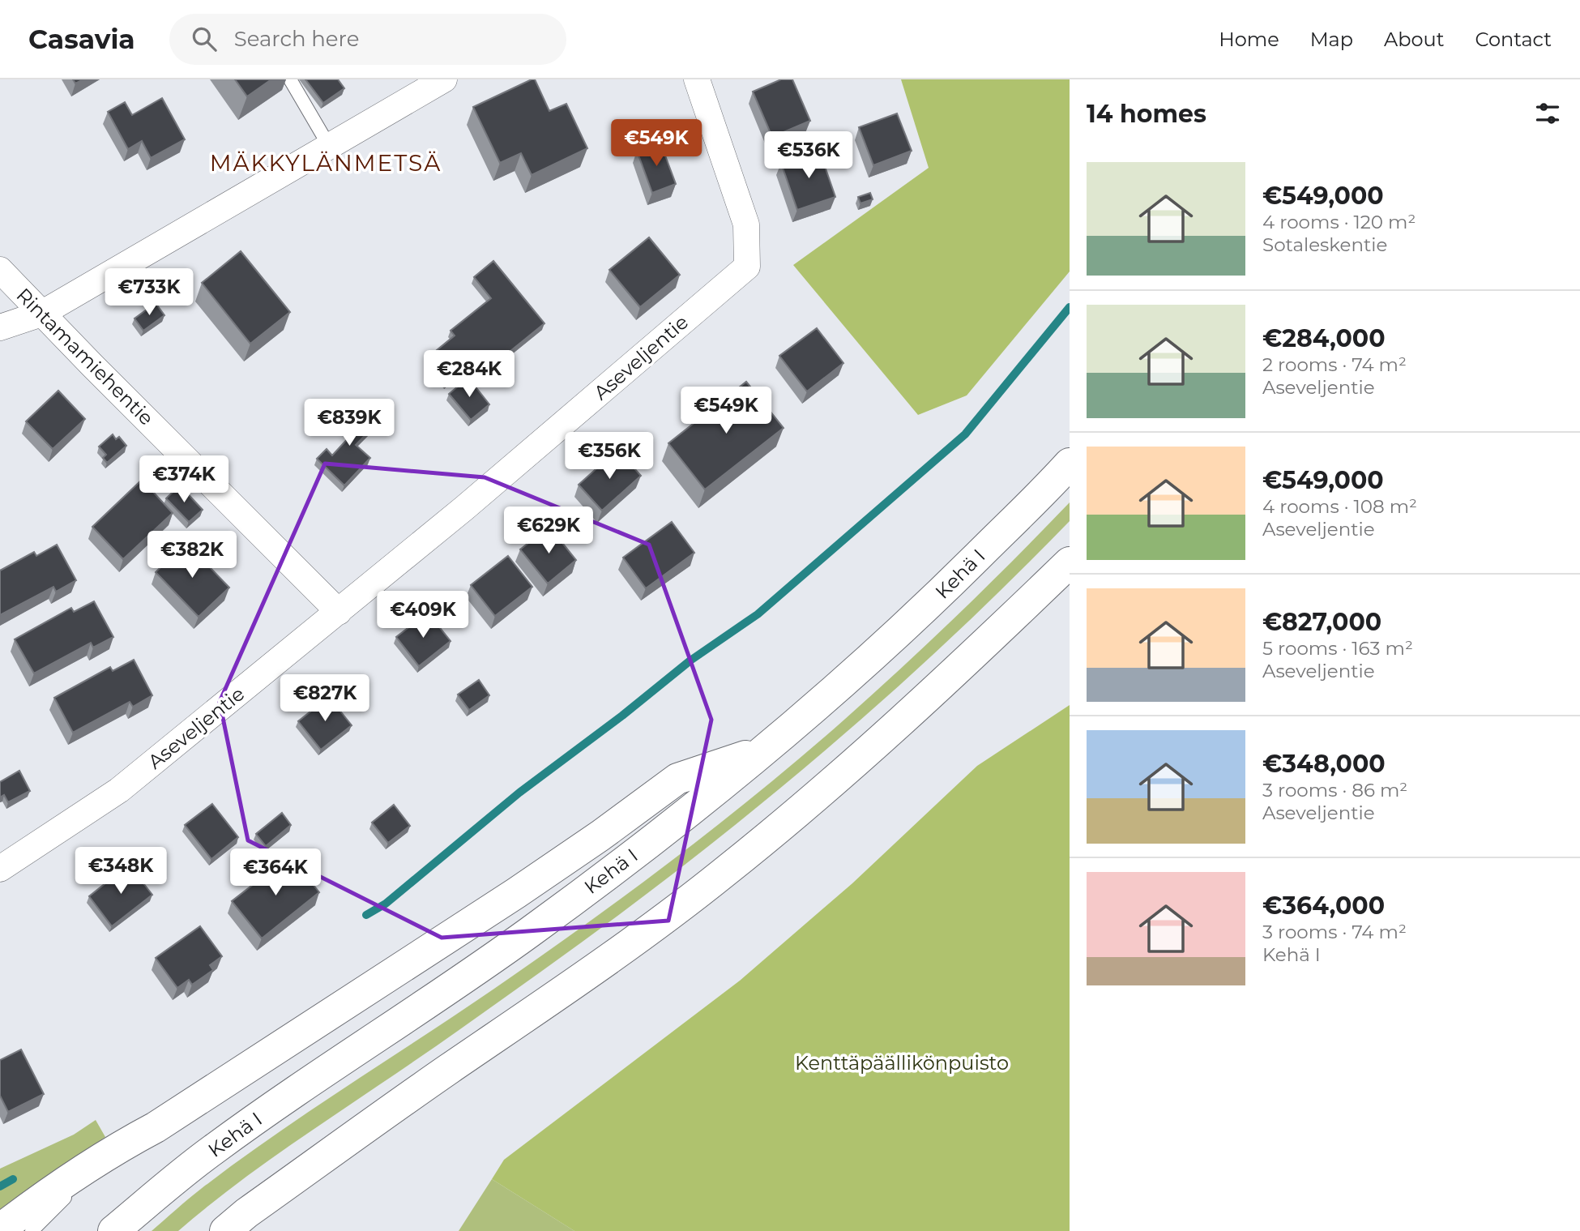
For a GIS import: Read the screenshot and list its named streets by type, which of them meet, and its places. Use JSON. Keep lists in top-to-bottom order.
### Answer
{
  "streets": {
    "highway": ["Kehä I"],
    "street": ["Rintamamiehentie", "Aseveljentie"]
  },
  "crossings": [
    ["Rintamamiehentie", "Aseveljentie"]
  ],
  "districts": ["MÄKKYLÄNMETSÄ"],
  "parks": ["Kenttäpäällikönpuisto"],
  "page": {
    "header": "Casavia",
    "search": "Search here",
    "nav": [
      "Home",
      "Map",
      "About",
      "Contact"
    ],
    "heading": "14 homes",
    "price": [
      "€549K",
      "€536K",
      "€733K",
      "€284K",
      "€549K",
      "€839K",
      "€356K",
      "€374K",
      "€629K",
      "€382K",
      "€409K",
      "€827K",
      "€348K",
      "€364K"
    ],
    "list": [
      {
        "name": "€549,000",
        "note": "4 rooms · 120 m² · Sotaleskentie"
      },
      {
        "name": "€284,000",
        "note": "2 rooms · 74 m² · Aseveljentie"
      },
      {
        "name": "€549,000",
        "note": "4 rooms · 108 m² · Aseveljentie"
      },
      {
        "name": "€827,000",
        "note": "5 rooms · 163 m² · Aseveljentie"
      },
      {
        "name": "€348,000",
        "note": "3 rooms · 86 m² · Aseveljentie"
      },
      {
        "name": "€364,000",
        "note": "3 rooms · 74 m² · Kehä I"
      }
    ]
  }
}
